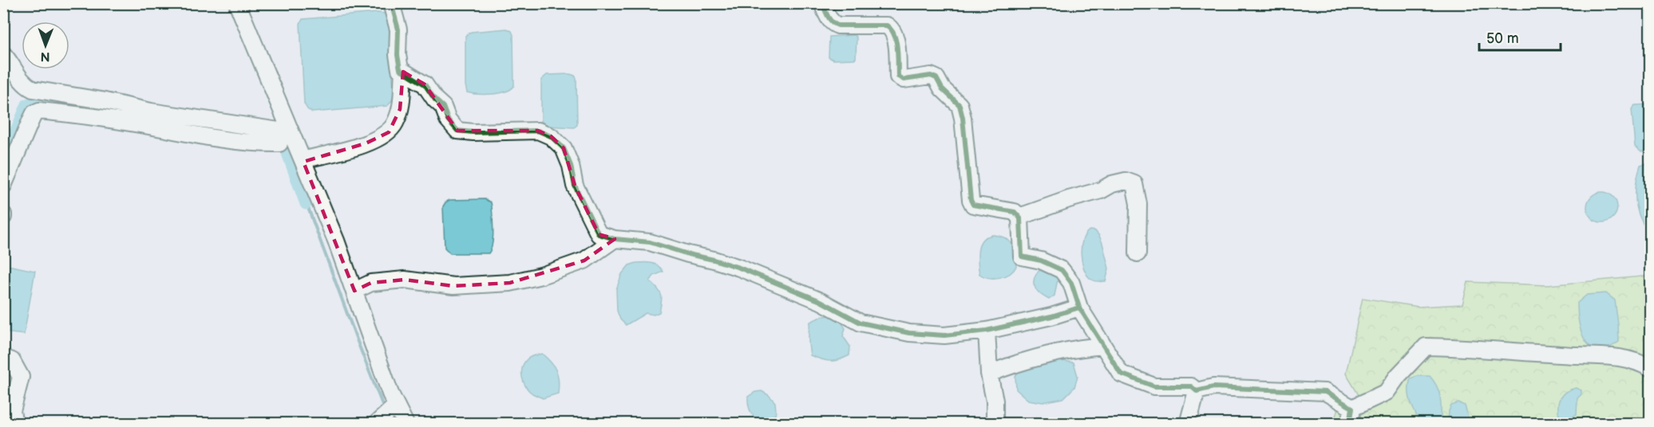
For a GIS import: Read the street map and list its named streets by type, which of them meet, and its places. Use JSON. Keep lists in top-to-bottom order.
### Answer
{
  "scale_bar": "50 m",
  "north": "bottom"
}
